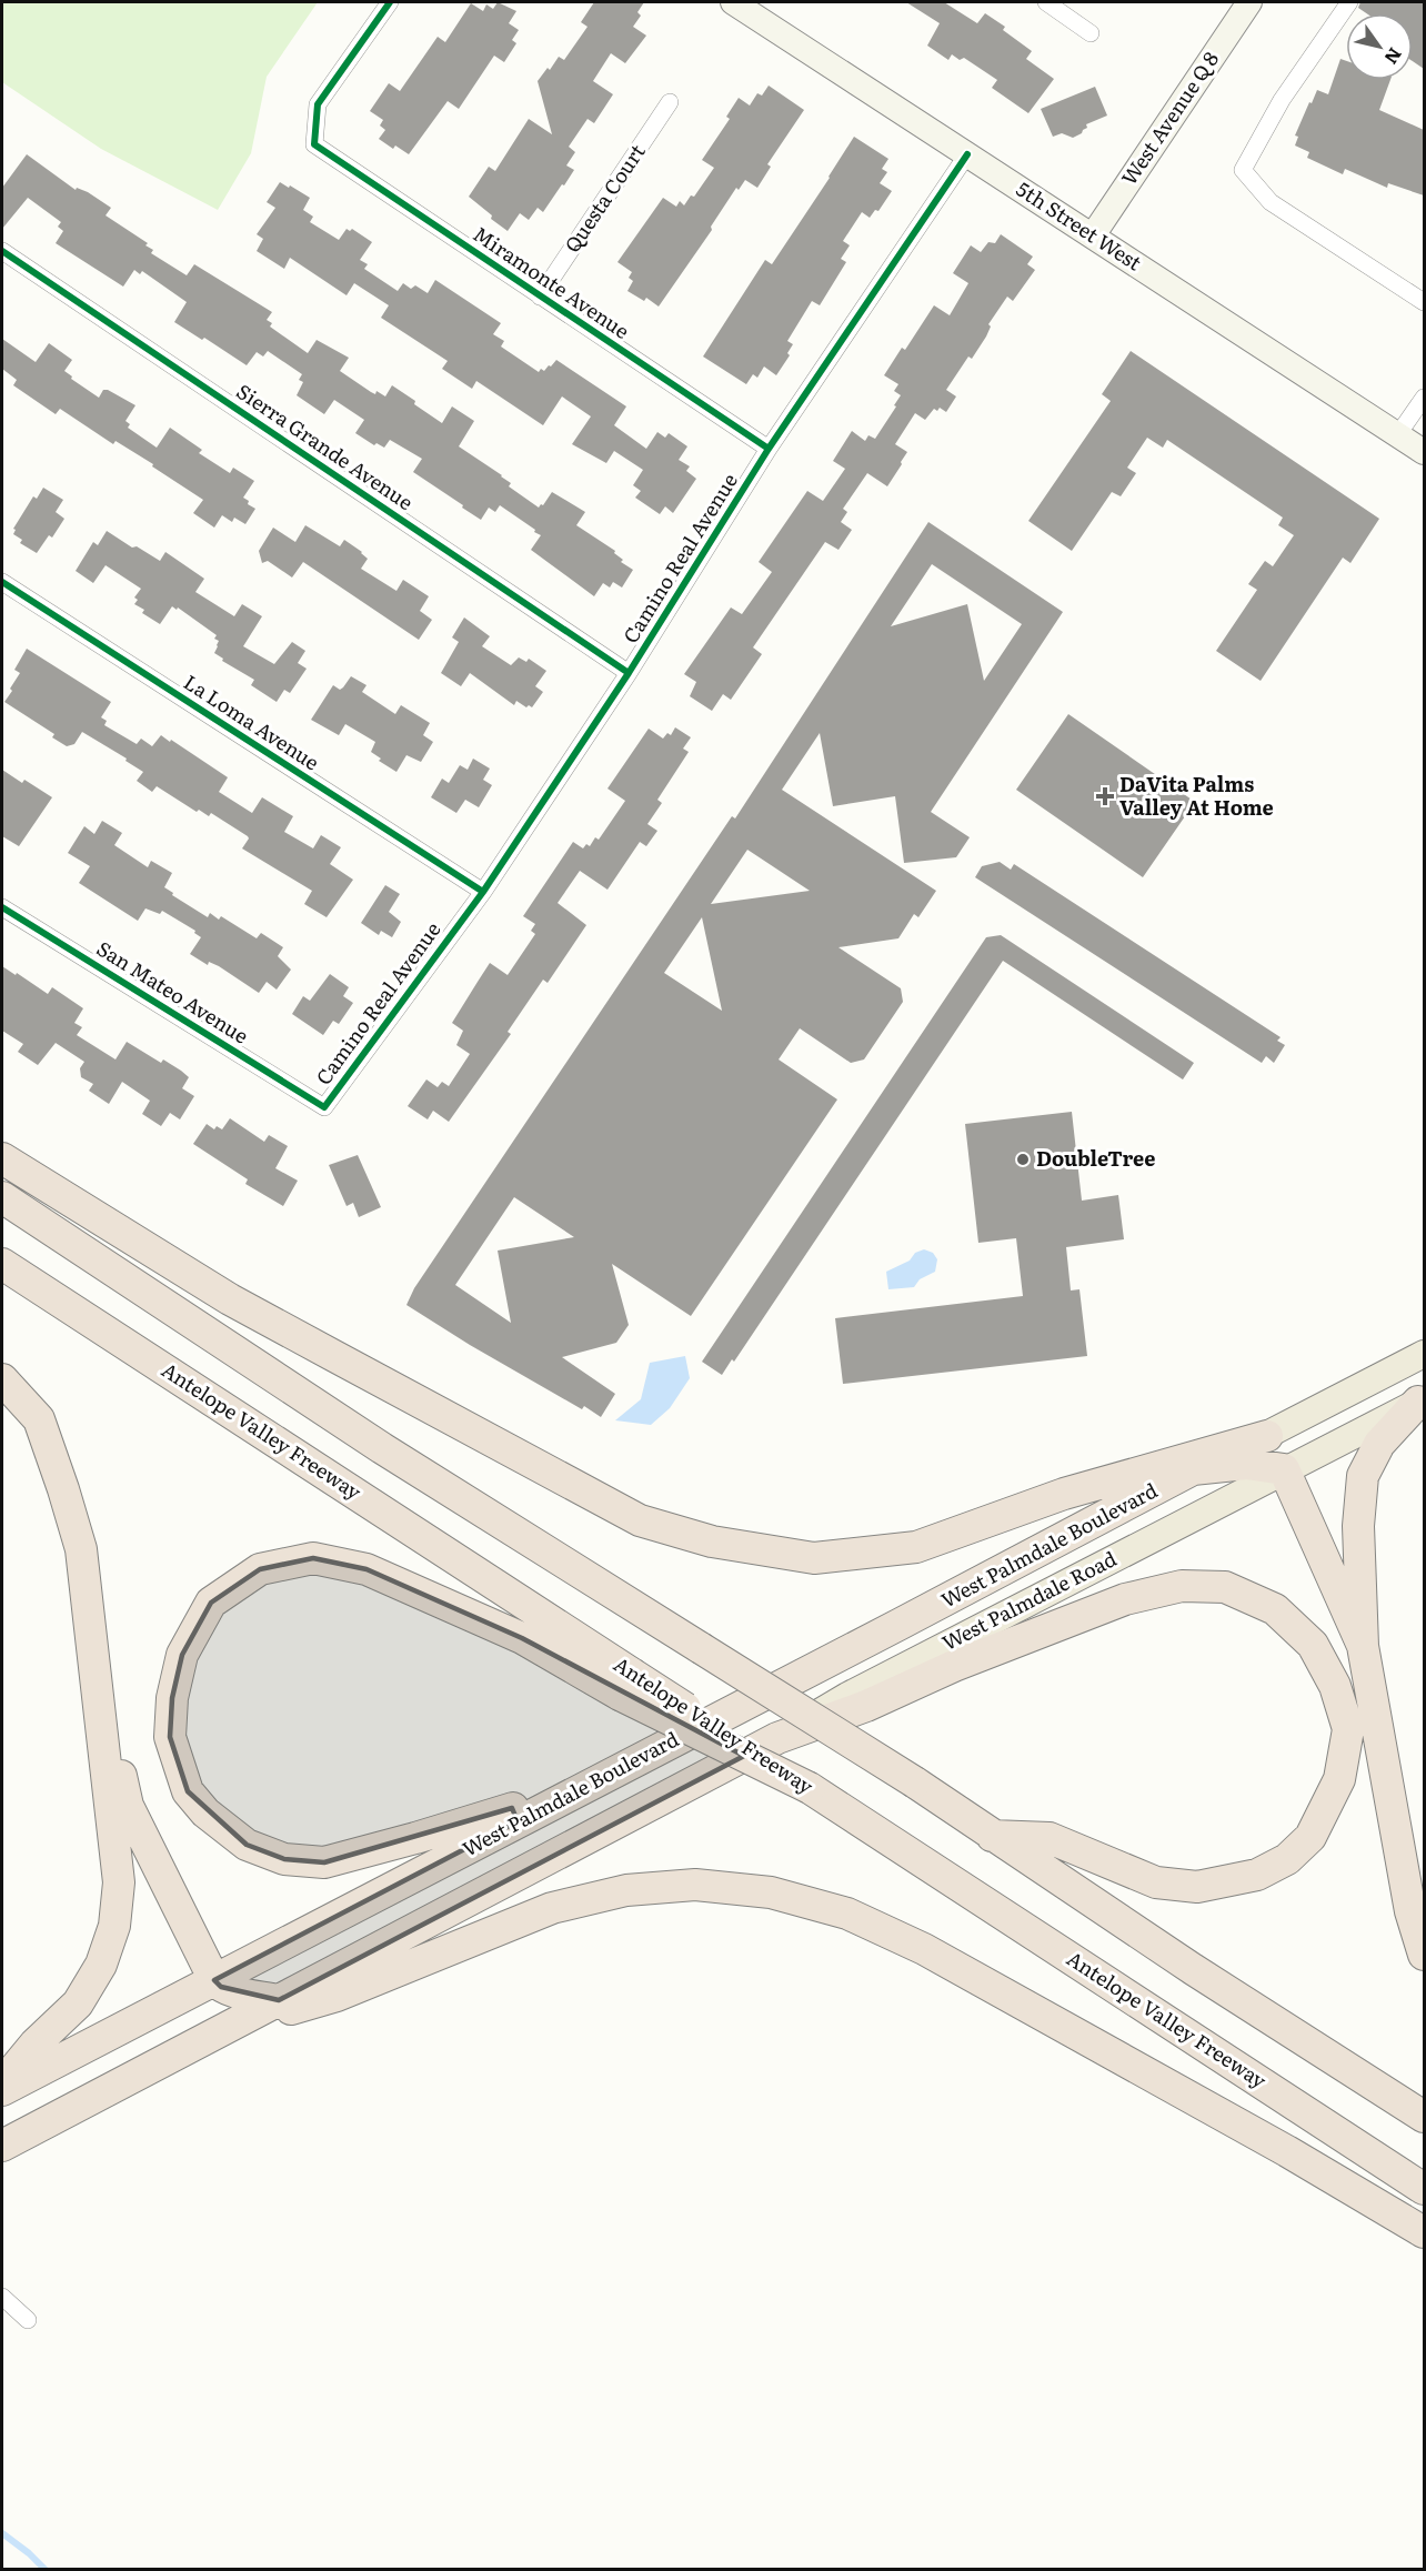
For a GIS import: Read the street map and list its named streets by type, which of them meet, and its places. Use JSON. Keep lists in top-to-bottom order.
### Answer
{
  "streets": {
    "highway": ["Antelope Valley Freeway", "West Palmdale Boulevard"],
    "main road": ["West Palmdale Road"],
    "street": [
      "West Avenue Q 8",
      "Questa Court",
      "5th Street West",
      "Miramonte Avenue",
      "Sierra Grande Avenue",
      "Camino Real Avenue",
      "La Loma Avenue",
      "San Mateo Avenue"
    ]
  },
  "crossings": [
    ["West Avenue Q 8", "5th Street West"],
    ["Questa Court", "Miramonte Avenue"],
    ["5th Street West", "Camino Real Avenue"],
    ["Miramonte Avenue", "Camino Real Avenue"],
    ["Sierra Grande Avenue", "Camino Real Avenue"],
    ["Camino Real Avenue", "La Loma Avenue"],
    ["Camino Real Avenue", "San Mateo Avenue"]
  ],
  "places": {
    "health": ["DaVita Palms Valley At Home"],
    "other": ["DoubleTree"]
  },
  "north": "bottom right"
}
